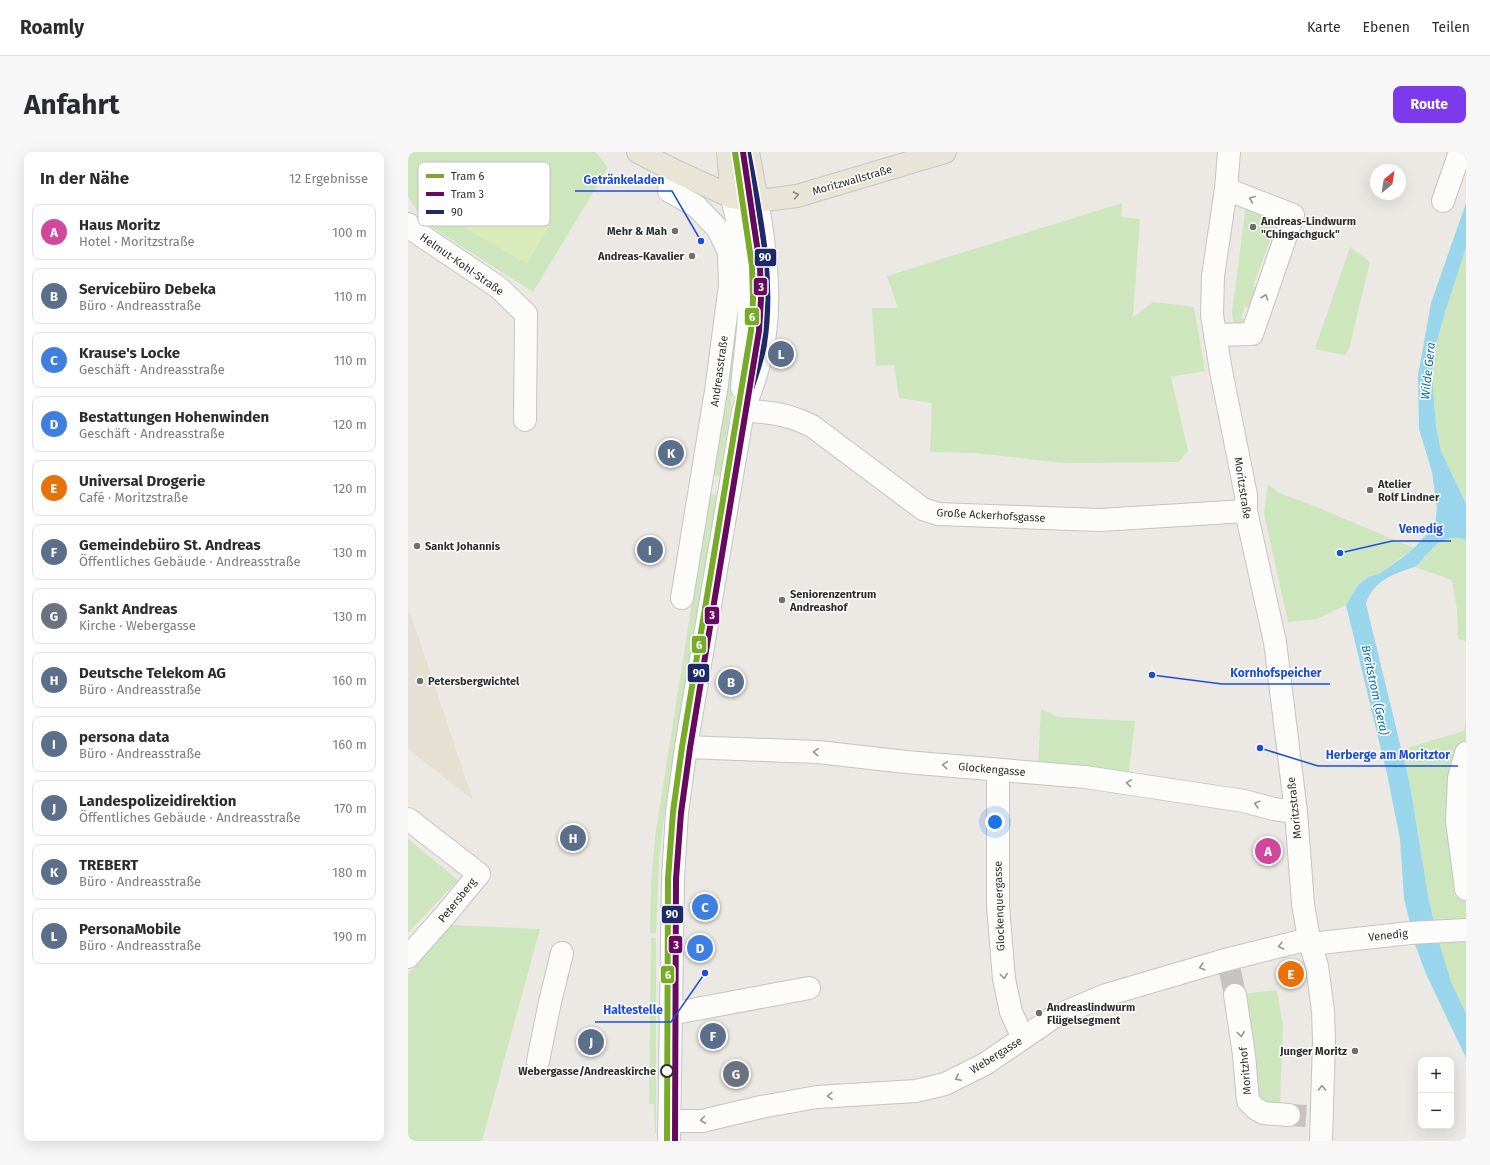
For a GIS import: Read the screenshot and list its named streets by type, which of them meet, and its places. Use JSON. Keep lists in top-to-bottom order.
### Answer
{
  "streets": {
    "main road": ["Moritzwallstraße"],
    "street": [
      "Helmut-Kohl-Straße",
      "Andreasstraße",
      "Moritzstraße",
      "Große Ackerhofsgasse",
      "Glockengasse",
      "Petersberg",
      "Glockenquergasse",
      "Venedig",
      "Webergasse",
      "Moritzhof"
    ]
  },
  "crossings": [
    ["Moritzwallstraße", "Andreasstraße"],
    ["Moritzstraße", "Große Ackerhofsgasse"],
    ["Moritzstraße", "Glockengasse"],
    ["Moritzstraße", "Venedig"],
    ["Moritzstraße", "Webergasse"],
    ["Moritzstraße", "Moritzhof"],
    ["Glockengasse", "Glockenquergasse"],
    ["Glockenquergasse", "Webergasse"],
    ["Venedig", "Webergasse"]
  ],
  "one_way": [
    "Moritzwallstraße",
    "Glockengasse",
    "Glockenquergasse",
    "Webergasse",
    "Moritzhof"
  ],
  "water": ["Wilde Gera", "Breitstrom (Gera)"],
  "places": [
    "Andreas-Lindwurm \"Chingachguck\"",
    "Mehr & Mah",
    "Getränkeladen",
    "Andreas-Kavalier",
    "Atelier Rolf Lindner",
    "Sankt Johannis",
    "Venedig",
    "Seniorenzentrum Andreashof",
    "Kornhofspeicher",
    "Petersbergwichtel",
    "Herberge am Moritztor",
    "Haltestelle",
    "Andreaslindwurm Flügelsegment",
    "Junger Moritz",
    "Webergasse/Andreaskirche"
  ],
  "lines": ["tram line 6", "tram line 3", "transit line 90"],
  "legend": ["Tram 6", "Tram 3", "90"],
  "north": "top right",
  "page": {
    "header": "Roamly",
    "nav": ["Karte", "Ebenen", "Teilen"],
    "buttons": "Route",
    "title": "Anfahrt",
    "heading": ["In der Nähe", "12 Ergebnisse"],
    "list": [
      {
        "mark": "A",
        "name": "Haus Moritz",
        "note": "Hotel · Moritzstraße",
        "value": "100 m"
      },
      {
        "mark": "B",
        "name": "Servicebüro Debeka",
        "note": "Büro · Andreasstraße",
        "value": "110 m"
      },
      {
        "mark": "C",
        "name": "Krause's Locke",
        "note": "Geschäft · Andreasstraße",
        "value": "110 m"
      },
      {
        "mark": "D",
        "name": "Bestattungen Hohenwinden",
        "note": "Geschäft · Andreasstraße",
        "value": "120 m"
      },
      {
        "mark": "E",
        "name": "Universal Drogerie",
        "note": "Café · Moritzstraße",
        "value": "120 m"
      },
      {
        "mark": "F",
        "name": "Gemeindebüro St. Andreas",
        "note": "Öffentliches Gebäude · Andreasstraße",
        "value": "130 m"
      },
      {
        "mark": "G",
        "name": "Sankt Andreas",
        "note": "Kirche · Webergasse",
        "value": "130 m"
      },
      {
        "mark": "H",
        "name": "Deutsche Telekom AG",
        "note": "Büro · Andreasstraße",
        "value": "160 m"
      },
      {
        "mark": "I",
        "name": "persona data",
        "note": "Büro · Andreasstraße",
        "value": "160 m"
      },
      {
        "mark": "J",
        "name": "Landespolizeidirektion",
        "note": "Öffentliches Gebäude · Andreasstraße",
        "value": "170 m"
      },
      {
        "mark": "K",
        "name": "TREBERT",
        "note": "Büro · Andreasstraße",
        "value": "180 m"
      },
      {
        "mark": "L",
        "name": "PersonaMobile",
        "note": "Büro · Andreasstraße",
        "value": "190 m"
      }
    ],
    "pins": [
      "L",
      "K",
      "I",
      "B",
      "H",
      "A",
      "C",
      "D",
      "E",
      "F",
      "J",
      "G"
    ],
    "map_buttons": ["+", "−"]
  }
}
